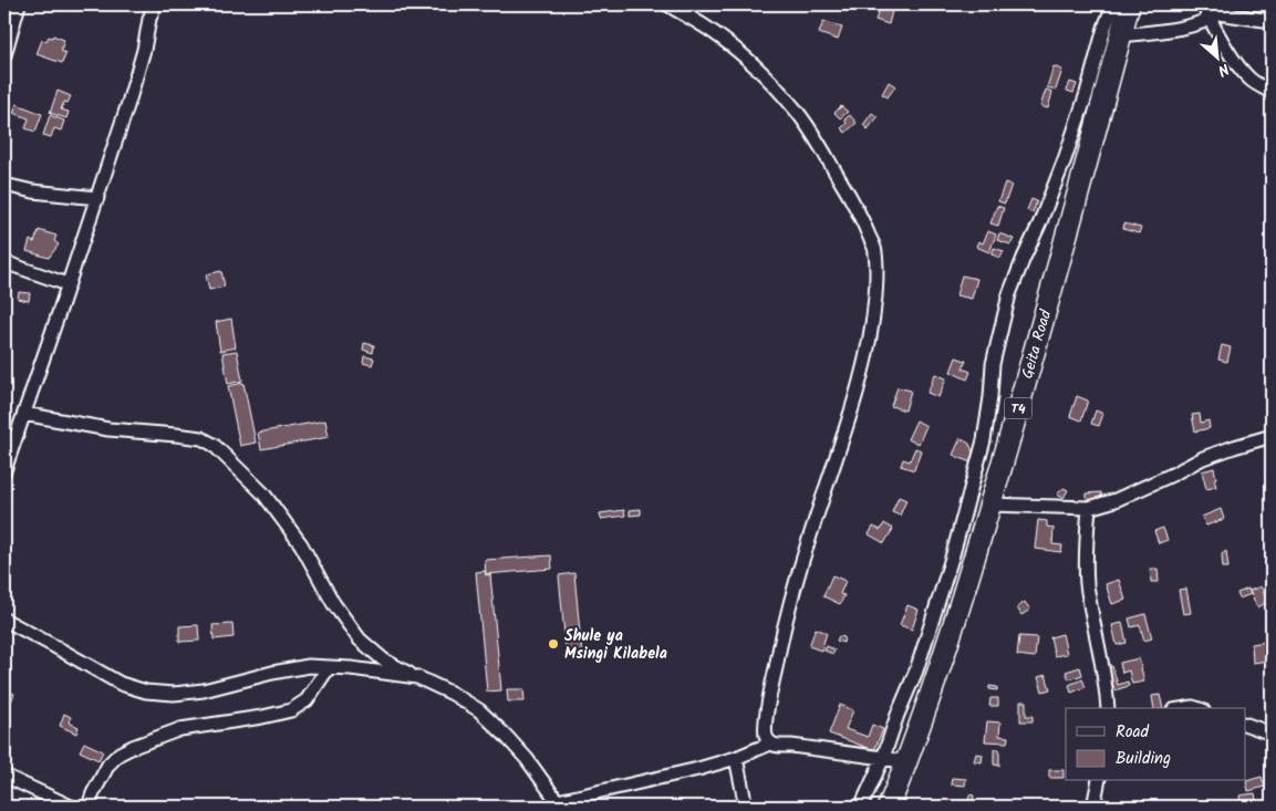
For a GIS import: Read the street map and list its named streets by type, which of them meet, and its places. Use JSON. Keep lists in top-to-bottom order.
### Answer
{
  "streets": {
    "highway": ["Geita Road", "T4"]
  },
  "places": ["Shule ya Msingi Kilabela"],
  "legend": ["Road", "Building"],
  "north": "bottom right"
}
